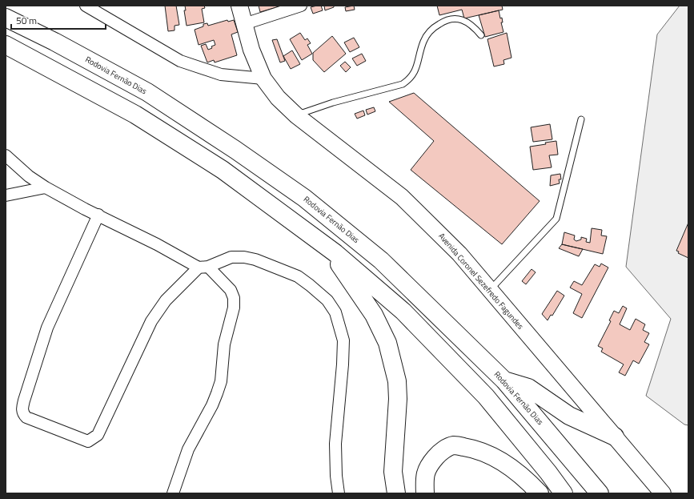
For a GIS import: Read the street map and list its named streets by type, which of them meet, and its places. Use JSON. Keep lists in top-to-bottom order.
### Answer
{
  "streets": {
    "highway": ["Rodovia Fernão Dias"],
    "main road": ["Avenida Coronel Sezefredo Fagundes"]
  },
  "scale_bar": "50 m"
}
